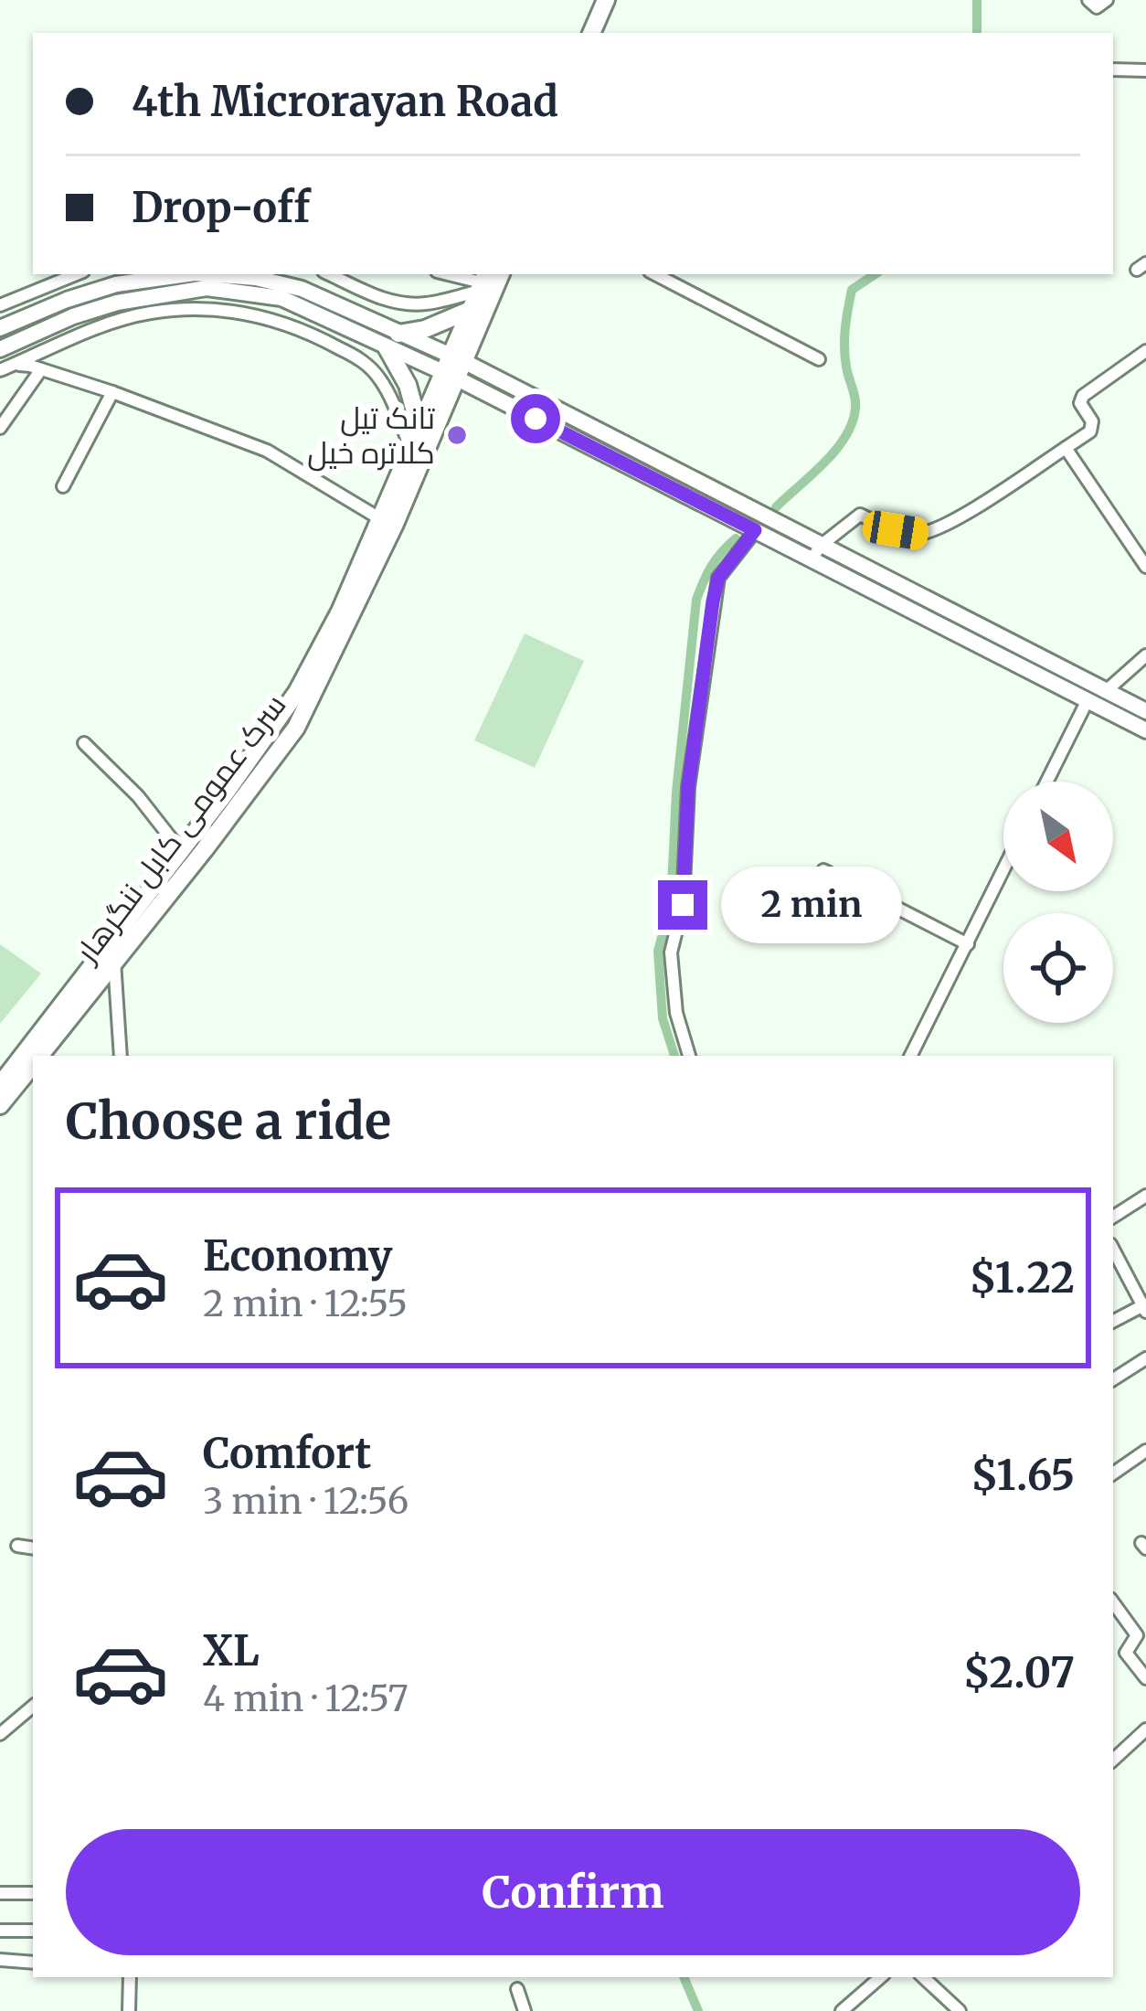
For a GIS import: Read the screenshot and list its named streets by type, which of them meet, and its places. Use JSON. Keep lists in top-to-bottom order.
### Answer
{
  "streets": {
    "highway": ["سرک عمومی کابل ننگرهار"]
  },
  "places": ["تانک تیل کلاتره خیل"],
  "north": "bottom right",
  "page": {
    "banner": ["4th Microrayan Road", "Drop-off"],
    "bubble": "2 min",
    "heading": "Choose a ride",
    "list": [
      {
        "name": "Economy",
        "note": "2 min · 12:55",
        "value": "$1.22"
      },
      {
        "name": "Comfort",
        "note": "3 min · 12:56",
        "value": "$1.65"
      },
      {
        "name": "XL",
        "note": "4 min · 12:57",
        "value": "$2.07"
      }
    ],
    "buttons": "Confirm"
  }
}
